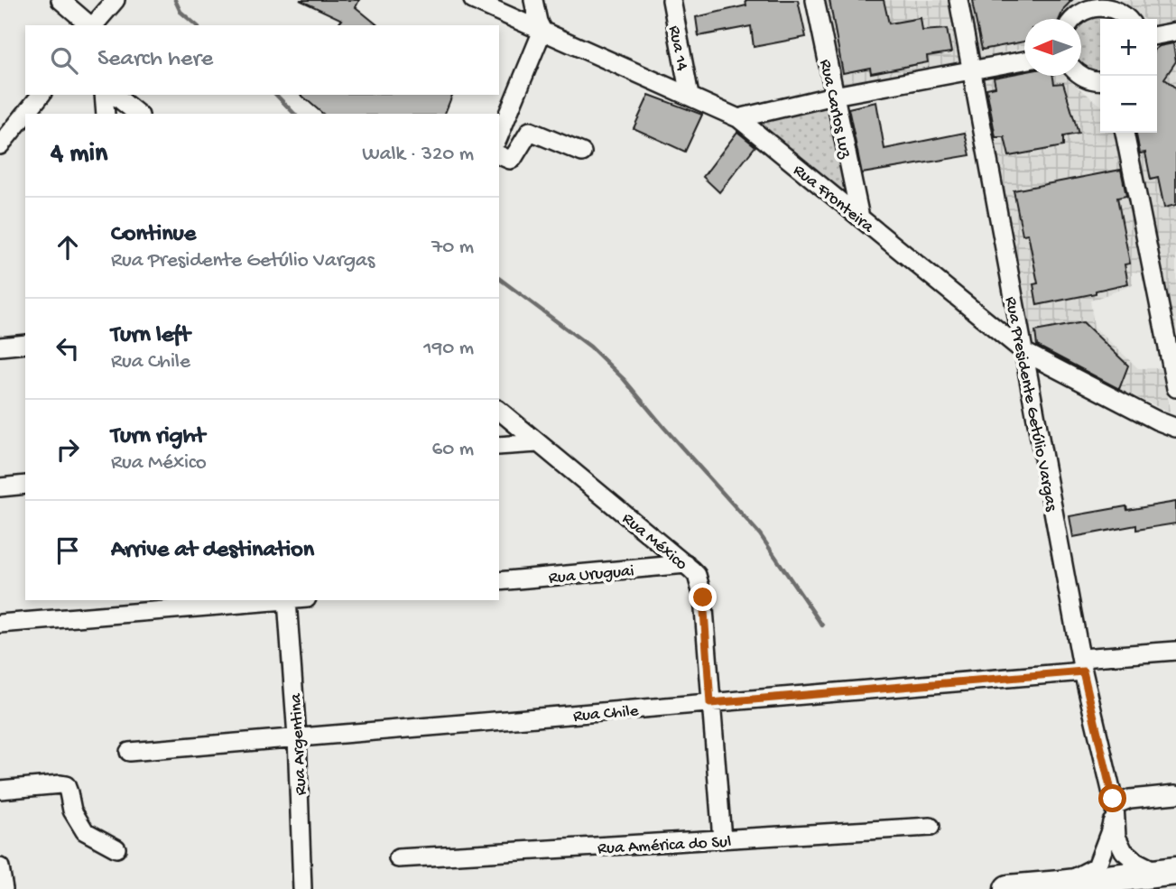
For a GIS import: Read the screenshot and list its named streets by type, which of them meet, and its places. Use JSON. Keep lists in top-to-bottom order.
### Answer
{
  "streets": {
    "street": [
      "Rua 14",
      "Rua Carlos Luz",
      "Rua Fronteira",
      "Rua Presidente Getúlio Vargas",
      "Rua México",
      "Rua Uruguai",
      "Rua Chile",
      "Rua Argentina",
      "Rua América do Sul"
    ]
  },
  "crossings": [
    ["Rua 14", "Rua Fronteira"],
    ["Rua Carlos Luz", "Rua Fronteira"],
    ["Rua Fronteira", "Rua Presidente Getúlio Vargas"],
    ["Rua Presidente Getúlio Vargas", "Rua Chile"],
    ["Rua México", "Rua Uruguai"],
    ["Rua México", "Rua Chile"],
    ["Rua México", "Rua América do Sul"],
    ["Rua Chile", "Rua Argentina"]
  ],
  "north": "left",
  "page": {
    "map_buttons": ["+", "−"],
    "search": "Search here",
    "heading": ["4 min", "Walk · 320 m"],
    "list": [
      ["Continue", "Rua Presidente Getúlio Vargas", "70 m"],
      ["Turn left", "Rua Chile", "190 m"],
      ["Turn right", "Rua México", "60 m"],
      "Arrive at destination"
    ]
  }
}
